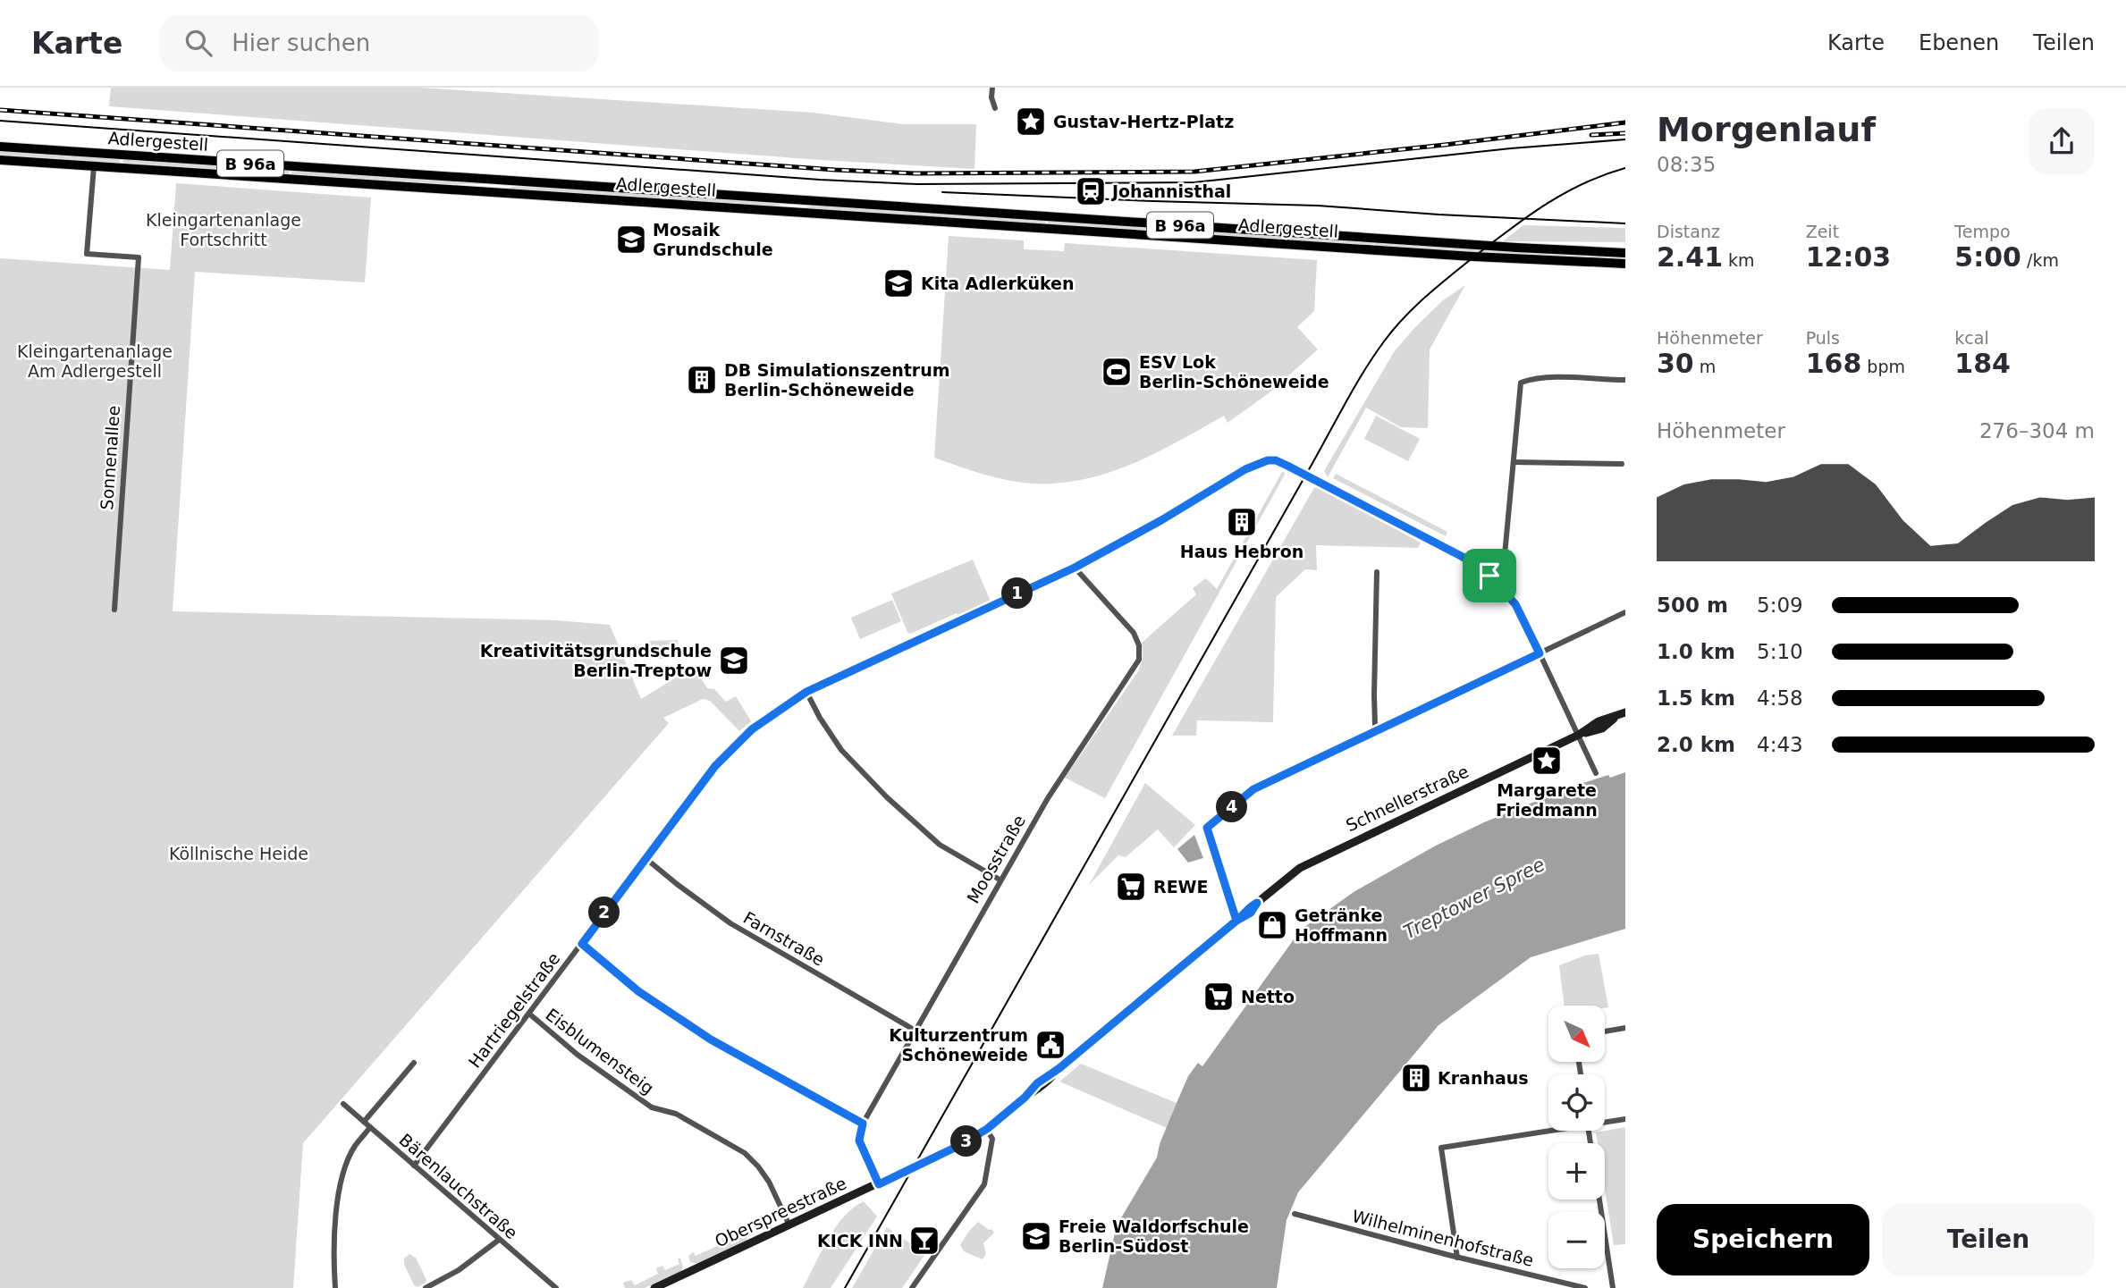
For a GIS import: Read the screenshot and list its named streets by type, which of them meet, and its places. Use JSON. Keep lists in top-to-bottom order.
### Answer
{
  "streets": {
    "main road": [
      "Adlergestell",
      "B 96a",
      "Schnellerstraße",
      "Oberspreestraße"
    ],
    "street": [
      "Sonnenallee",
      "Moosstraße",
      "Farnstraße",
      "Hartriegelstraße",
      "Eisblumensteig",
      "Bärenlauchstraße",
      "Wilhelminenhofstraße"
    ]
  },
  "crossings": [
    ["Adlergestell", "B 96a"],
    ["Adlergestell", "Sonnenallee"],
    ["Schnellerstraße", "Oberspreestraße"],
    ["Moosstraße", "Farnstraße"],
    ["Moosstraße", "Hartriegelstraße"],
    ["Farnstraße", "Hartriegelstraße"],
    ["Hartriegelstraße", "Eisblumensteig"],
    ["Hartriegelstraße", "Bärenlauchstraße"],
    ["Eisblumensteig", "Oberspreestraße"]
  ],
  "water": ["Treptower Spree"],
  "parks": ["Kleingartenanlage Fortschritt", "Kleingartenanlage Am Adlergestell", "Köllnische Heide"],
  "places": {
    "place": ["Gustav-Hertz-Platz", "Margarete Friedmann"],
    "station": ["Johannisthal"],
    "school or university": [
      "Mosaik Grundschule",
      "Kita Adlerküken",
      "Kreativitätsgrundschule Berlin-Treptow",
      "Freie Waldorfschule Berlin-Südost"
    ],
    "sports": ["ESV Lok Berlin-Schöneweide"],
    "building": ["DB Simulationszentrum Berlin-Schöneweide", "Haus Hebron", "Kranhaus"],
    "supermarket": ["REWE", "Netto"],
    "shop": ["Getränke Hoffmann"],
    "public building": ["Kulturzentrum Schöneweide"],
    "bar": ["KICK INN"]
  },
  "north": "bottom right",
  "page": {
    "header": "Karte",
    "search": "Hier suchen",
    "nav": ["Karte", "Ebenen", "Teilen"],
    "heading": ["Morgenlauf", "08:35"],
    "stats": [
      ["Distanz", "2.41 km"],
      ["Zeit", "12:03"],
      ["Tempo", "5:00 /km"],
      ["Höhenmeter", "30 m"],
      ["Puls", "168 bpm"],
      ["kcal", "184"]
    ],
    "chart": ["Höhenmeter", "276–304 m"],
    "pins": [
      "1",
      "4",
      "2",
      "3"
    ],
    "list": [
      {
        "name": "500 m",
        "note": "5:09"
      },
      {
        "name": "1.0 km",
        "note": "5:10"
      },
      {
        "name": "1.5 km",
        "note": "4:58"
      },
      {
        "name": "2.0 km",
        "note": "4:43"
      }
    ],
    "map_buttons": ["+", "−"],
    "buttons": ["Speichern", "Teilen"]
  }
}
